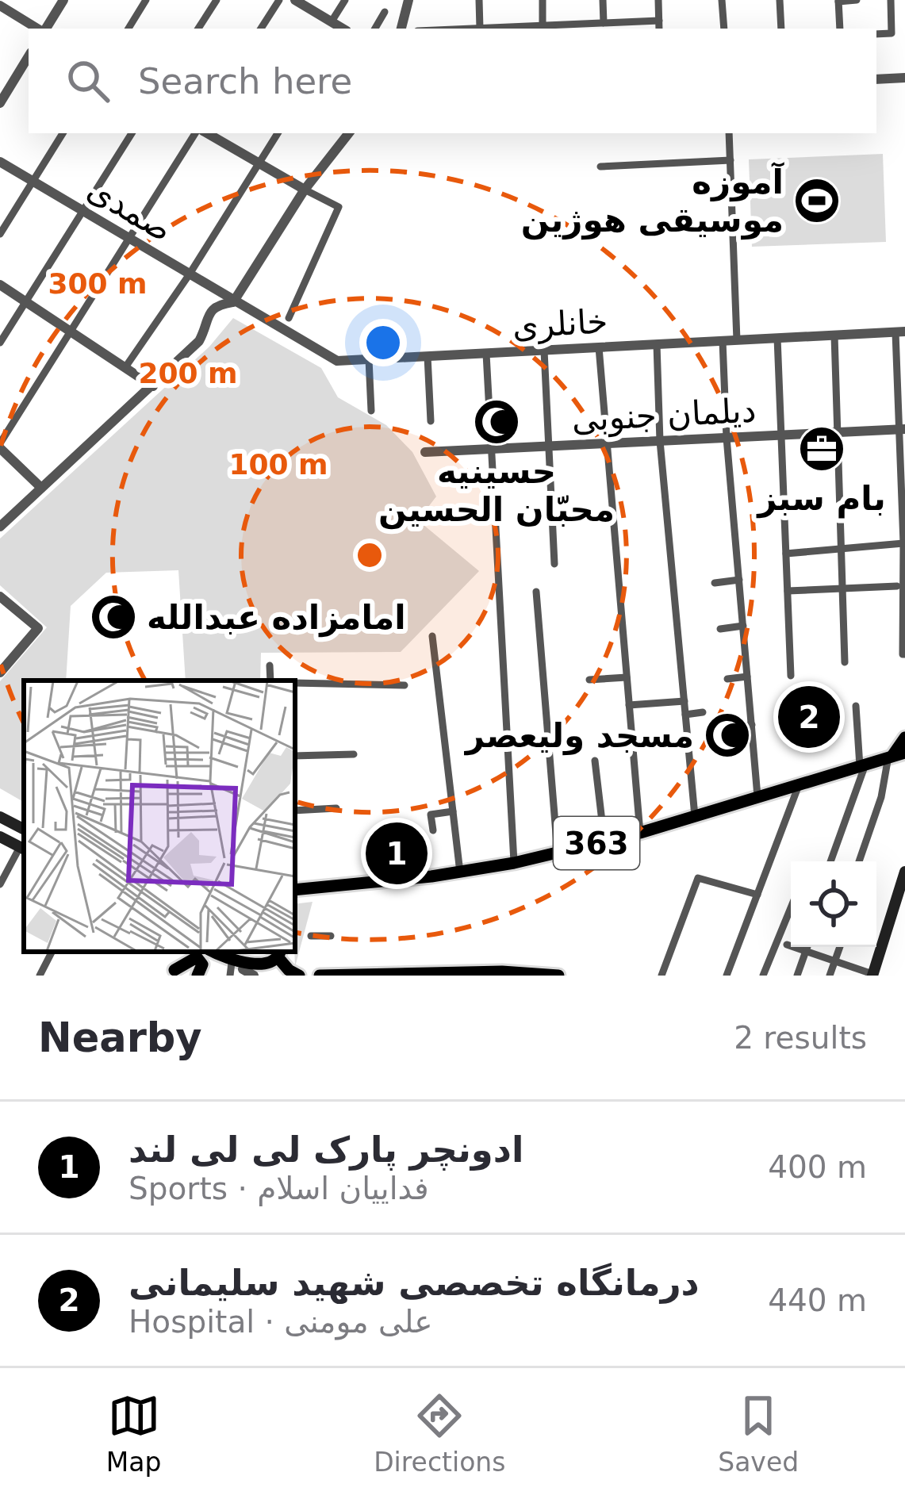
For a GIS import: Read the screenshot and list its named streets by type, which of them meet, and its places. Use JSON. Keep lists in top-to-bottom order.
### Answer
{
  "streets": {
    "main road": ["363"],
    "street": ["صمدی", "خانلری", "دیلمان جنوبی"]
  },
  "crossings": [
    ["صمدی", "خانلری"]
  ],
  "places": {
    "sports": ["آموزه موسیقی هوژین"],
    "mosque": ["حسینیه محبّان الحسین", "امامزاده عبدالله", "مسجد ولیعصر"],
    "office": ["بام سبز"]
  },
  "page": {
    "search": "Search here",
    "pins": ["2", "1"],
    "heading": ["Nearby", "2 results"],
    "list": [
      {
        "mark": "1",
        "name": "ادونچر پارک لی لی لند",
        "note": "Sports · فداییان اسلام",
        "value": "400 m"
      },
      {
        "mark": "2",
        "name": "درمانگاه تخصصی شهید سلیمانی",
        "note": "Hospital · علی مومنی",
        "value": "440 m"
      }
    ],
    "nav": ["Map", "Directions", "Saved"]
  },
  "rings": ["300 m", "200 m", "100 m"]
}
